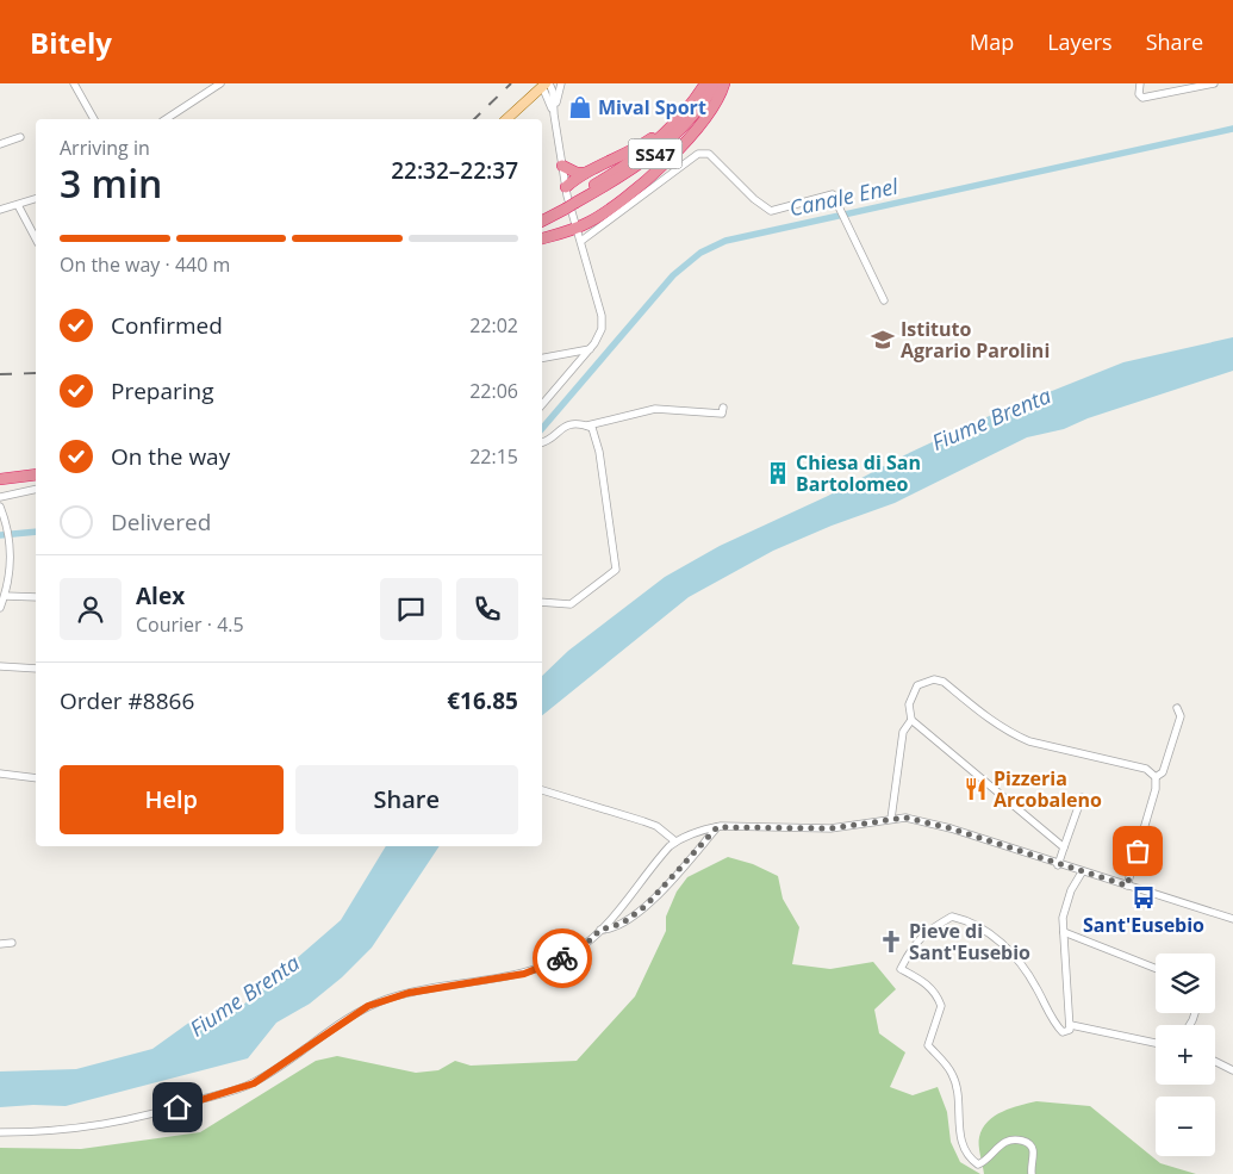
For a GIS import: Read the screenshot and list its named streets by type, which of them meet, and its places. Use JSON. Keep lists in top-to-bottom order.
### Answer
{
  "streets": {
    "highway": ["SS47"]
  },
  "water": ["Canale Enel", "Fiume Brenta"],
  "places": {
    "shop": ["Mival Sport"],
    "school or university": ["Istituto Agrario Parolini"],
    "building": ["Chiesa di San Bartolomeo"],
    "restaurant": ["Pizzeria Arcobaleno"],
    "bus stop": ["Sant'Eusebio"],
    "church": ["Pieve di Sant'Eusebio"]
  },
  "page": {
    "header": "Bitely",
    "nav": ["Map", "Layers", "Share"],
    "heading": ["3 min", "Arriving in", "22:32–22:37"],
    "panel": [
      "Alex",
      "Courier · 4.5",
      "Order #8866",
      "€16.85"
    ],
    "bar": "On the way · 440 m",
    "list": [
      ["Confirmed", "22:02"],
      ["Preparing", "22:06"],
      ["On the way", "22:15"],
      "Delivered"
    ],
    "buttons": ["Help", "Share"],
    "map_buttons": ["+", "−"]
  }
}
